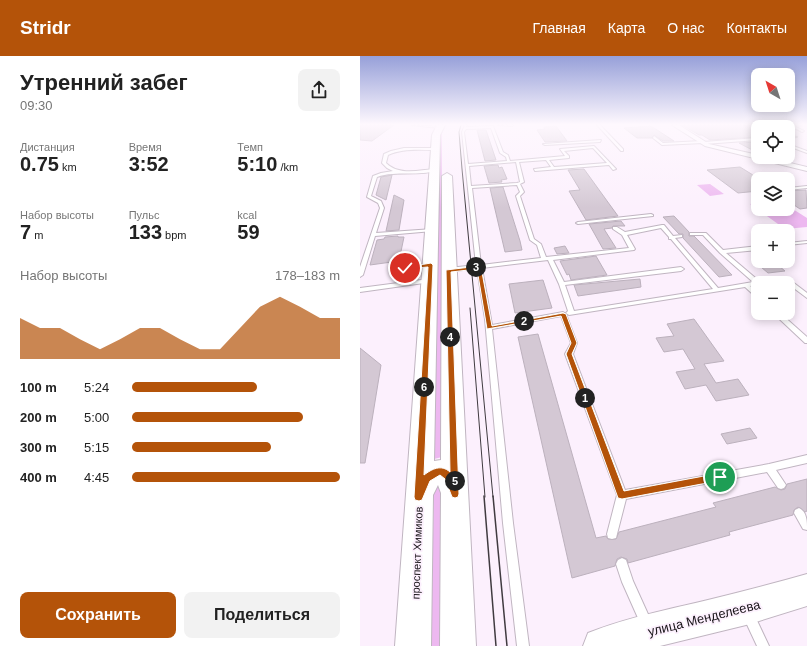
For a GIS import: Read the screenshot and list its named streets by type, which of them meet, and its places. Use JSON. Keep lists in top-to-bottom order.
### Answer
{
  "streets": {
    "main road": ["проспект Химиков", "улица Менделеева"]
  },
  "north": "top left",
  "page": {
    "header": "Stridr",
    "nav": [
      "Главная",
      "Карта",
      "О нас",
      "Контакты"
    ],
    "heading": ["Утренний забег", "09:30"],
    "map_buttons": ["+", "−"],
    "stats": [
      ["Дистанция", "0.75 km"],
      ["Время", "3:52"],
      ["Темп", "5:10 /km"],
      ["Набор высоты", "7 m"],
      ["Пульс", "133 bpm"],
      ["kcal", "59"]
    ],
    "pins": [
      "3",
      "2",
      "4",
      "6",
      "1",
      "5"
    ],
    "chart": ["Набор высоты", "178–183 m"],
    "list": [
      {
        "name": "100 m",
        "note": "5:24"
      },
      {
        "name": "200 m",
        "note": "5:00"
      },
      {
        "name": "300 m",
        "note": "5:15"
      },
      {
        "name": "400 m",
        "note": "4:45"
      }
    ],
    "buttons": ["Сохранить", "Поделиться"]
  }
}
